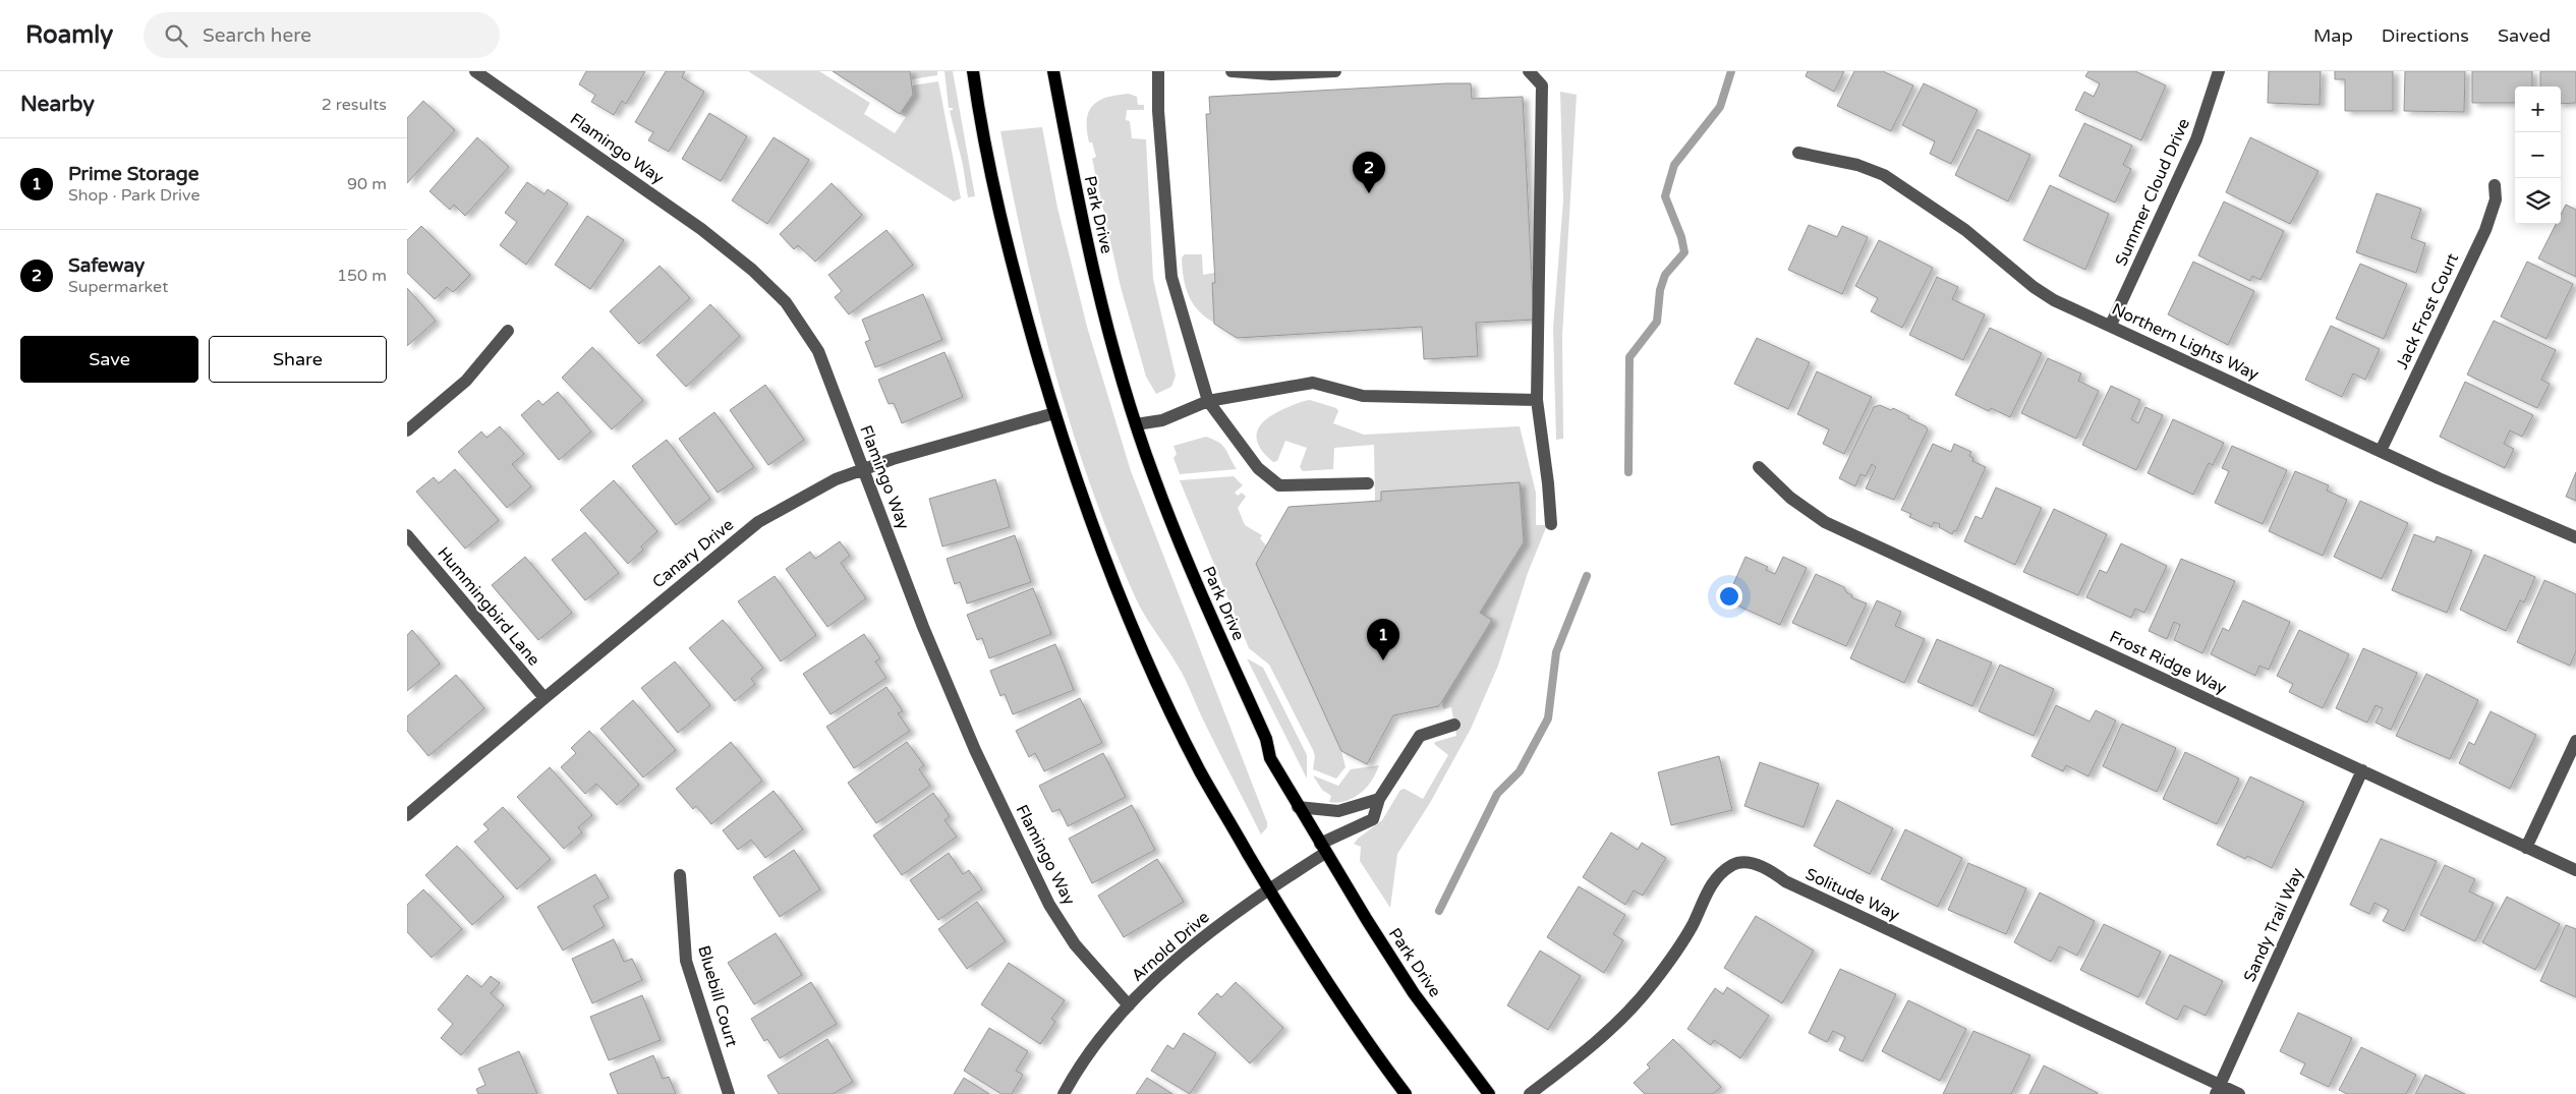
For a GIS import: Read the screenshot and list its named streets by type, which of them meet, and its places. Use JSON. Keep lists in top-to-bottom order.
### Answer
{
  "streets": {
    "main road": ["Park Drive"],
    "street": [
      "Flamingo Way",
      "Summer Cloud Drive",
      "Jack Frost Court",
      "Northern Lights Way",
      "Canary Drive",
      "Hummingbird Lane",
      "Frost Ridge Way",
      "Solitude Way",
      "Sandy Trail Way",
      "Arnold Drive",
      "Bluebill Court"
    ]
  },
  "crossings": [
    ["Flamingo Way", "Canary Drive"],
    ["Flamingo Way", "Arnold Drive"],
    ["Summer Cloud Drive", "Northern Lights Way"],
    ["Park Drive", "Arnold Drive"],
    ["Jack Frost Court", "Northern Lights Way"],
    ["Canary Drive", "Hummingbird Lane"],
    ["Frost Ridge Way", "Sandy Trail Way"],
    ["Solitude Way", "Sandy Trail Way"]
  ],
  "page": {
    "header": "Roamly",
    "search": "Search here",
    "nav": ["Map", "Directions", "Saved"],
    "heading": ["Nearby", "2 results"],
    "map_buttons": ["+", "−"],
    "list": [
      {
        "mark": "1",
        "name": "Prime Storage",
        "note": "Shop · Park Drive",
        "value": "90 m"
      },
      {
        "mark": "2",
        "name": "Safeway",
        "note": "Supermarket",
        "value": "150 m"
      }
    ],
    "pins": ["2", "1"],
    "buttons": ["Save", "Share"]
  }
}
